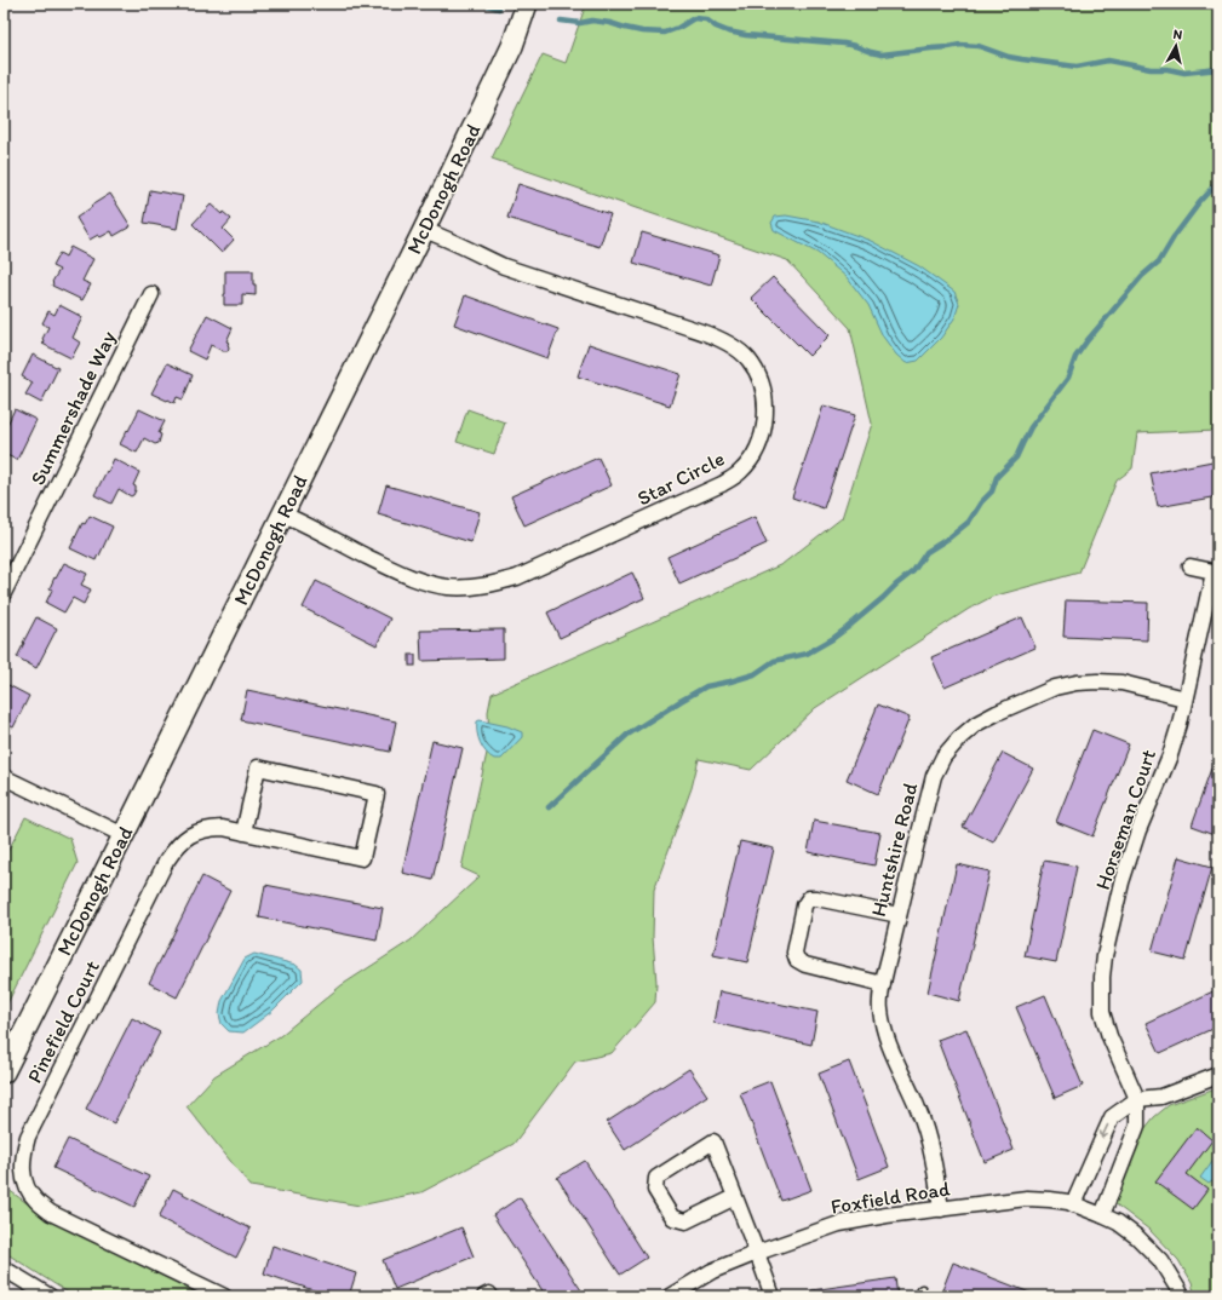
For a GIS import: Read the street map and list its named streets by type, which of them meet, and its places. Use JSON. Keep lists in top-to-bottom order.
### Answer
{
  "streets": {
    "main road": ["McDonogh Road"],
    "street": [
      "Summershade Way",
      "Star Circle",
      "Horseman Court",
      "Huntshire Road",
      "Pinefield Court",
      "Foxfield Road"
    ]
  },
  "crossings": [
    ["McDonogh Road", "Star Circle"],
    ["Horseman Court", "Huntshire Road"],
    ["Huntshire Road", "Foxfield Road"]
  ],
  "north": "top"
}
